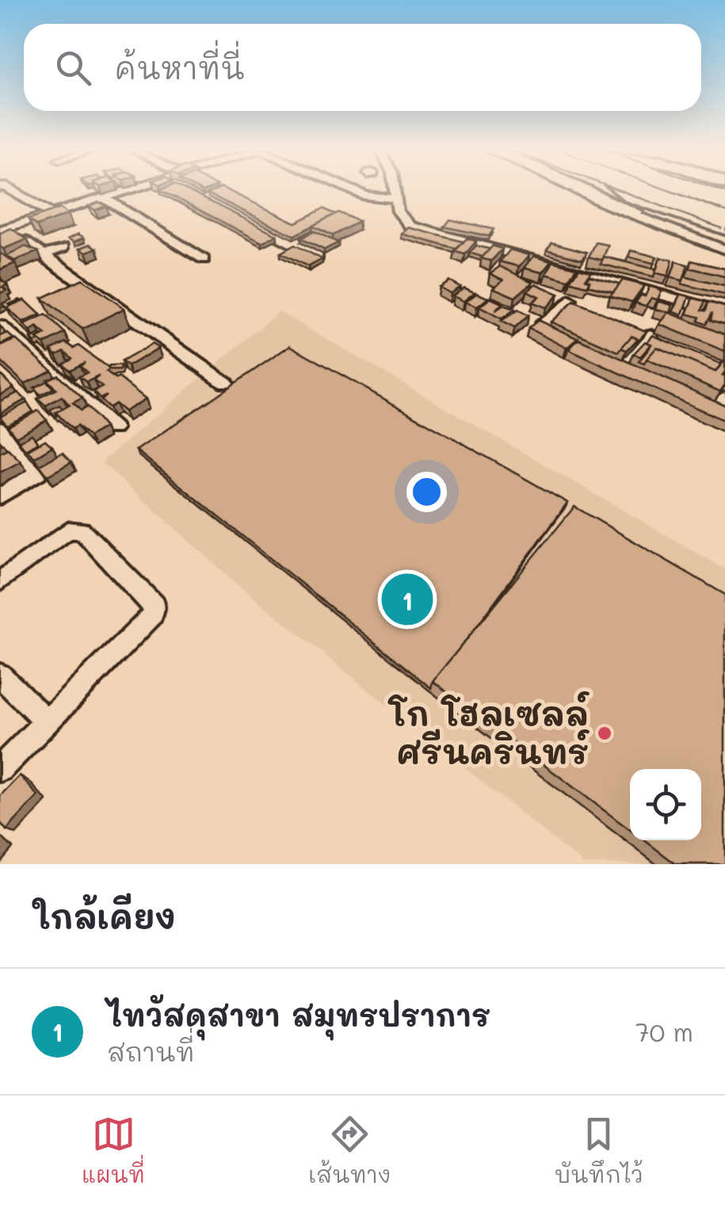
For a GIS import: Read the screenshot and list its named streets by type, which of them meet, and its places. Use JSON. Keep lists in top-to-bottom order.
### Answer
{
  "places": ["โก โฮลเซลล์ ศรีนครินทร์"],
  "page": {
    "search": "ค้นหาที่นี่",
    "pins": "1",
    "heading": "ใกล้เคียง",
    "list": [
      {
        "mark": "1",
        "name": "ไทวัสดุสาขา สมุทรปราการ",
        "note": "สถานที่",
        "value": "70 m"
      }
    ],
    "nav": ["แผนที่", "เส้นทาง", "บันทึกไว้"]
  }
}
